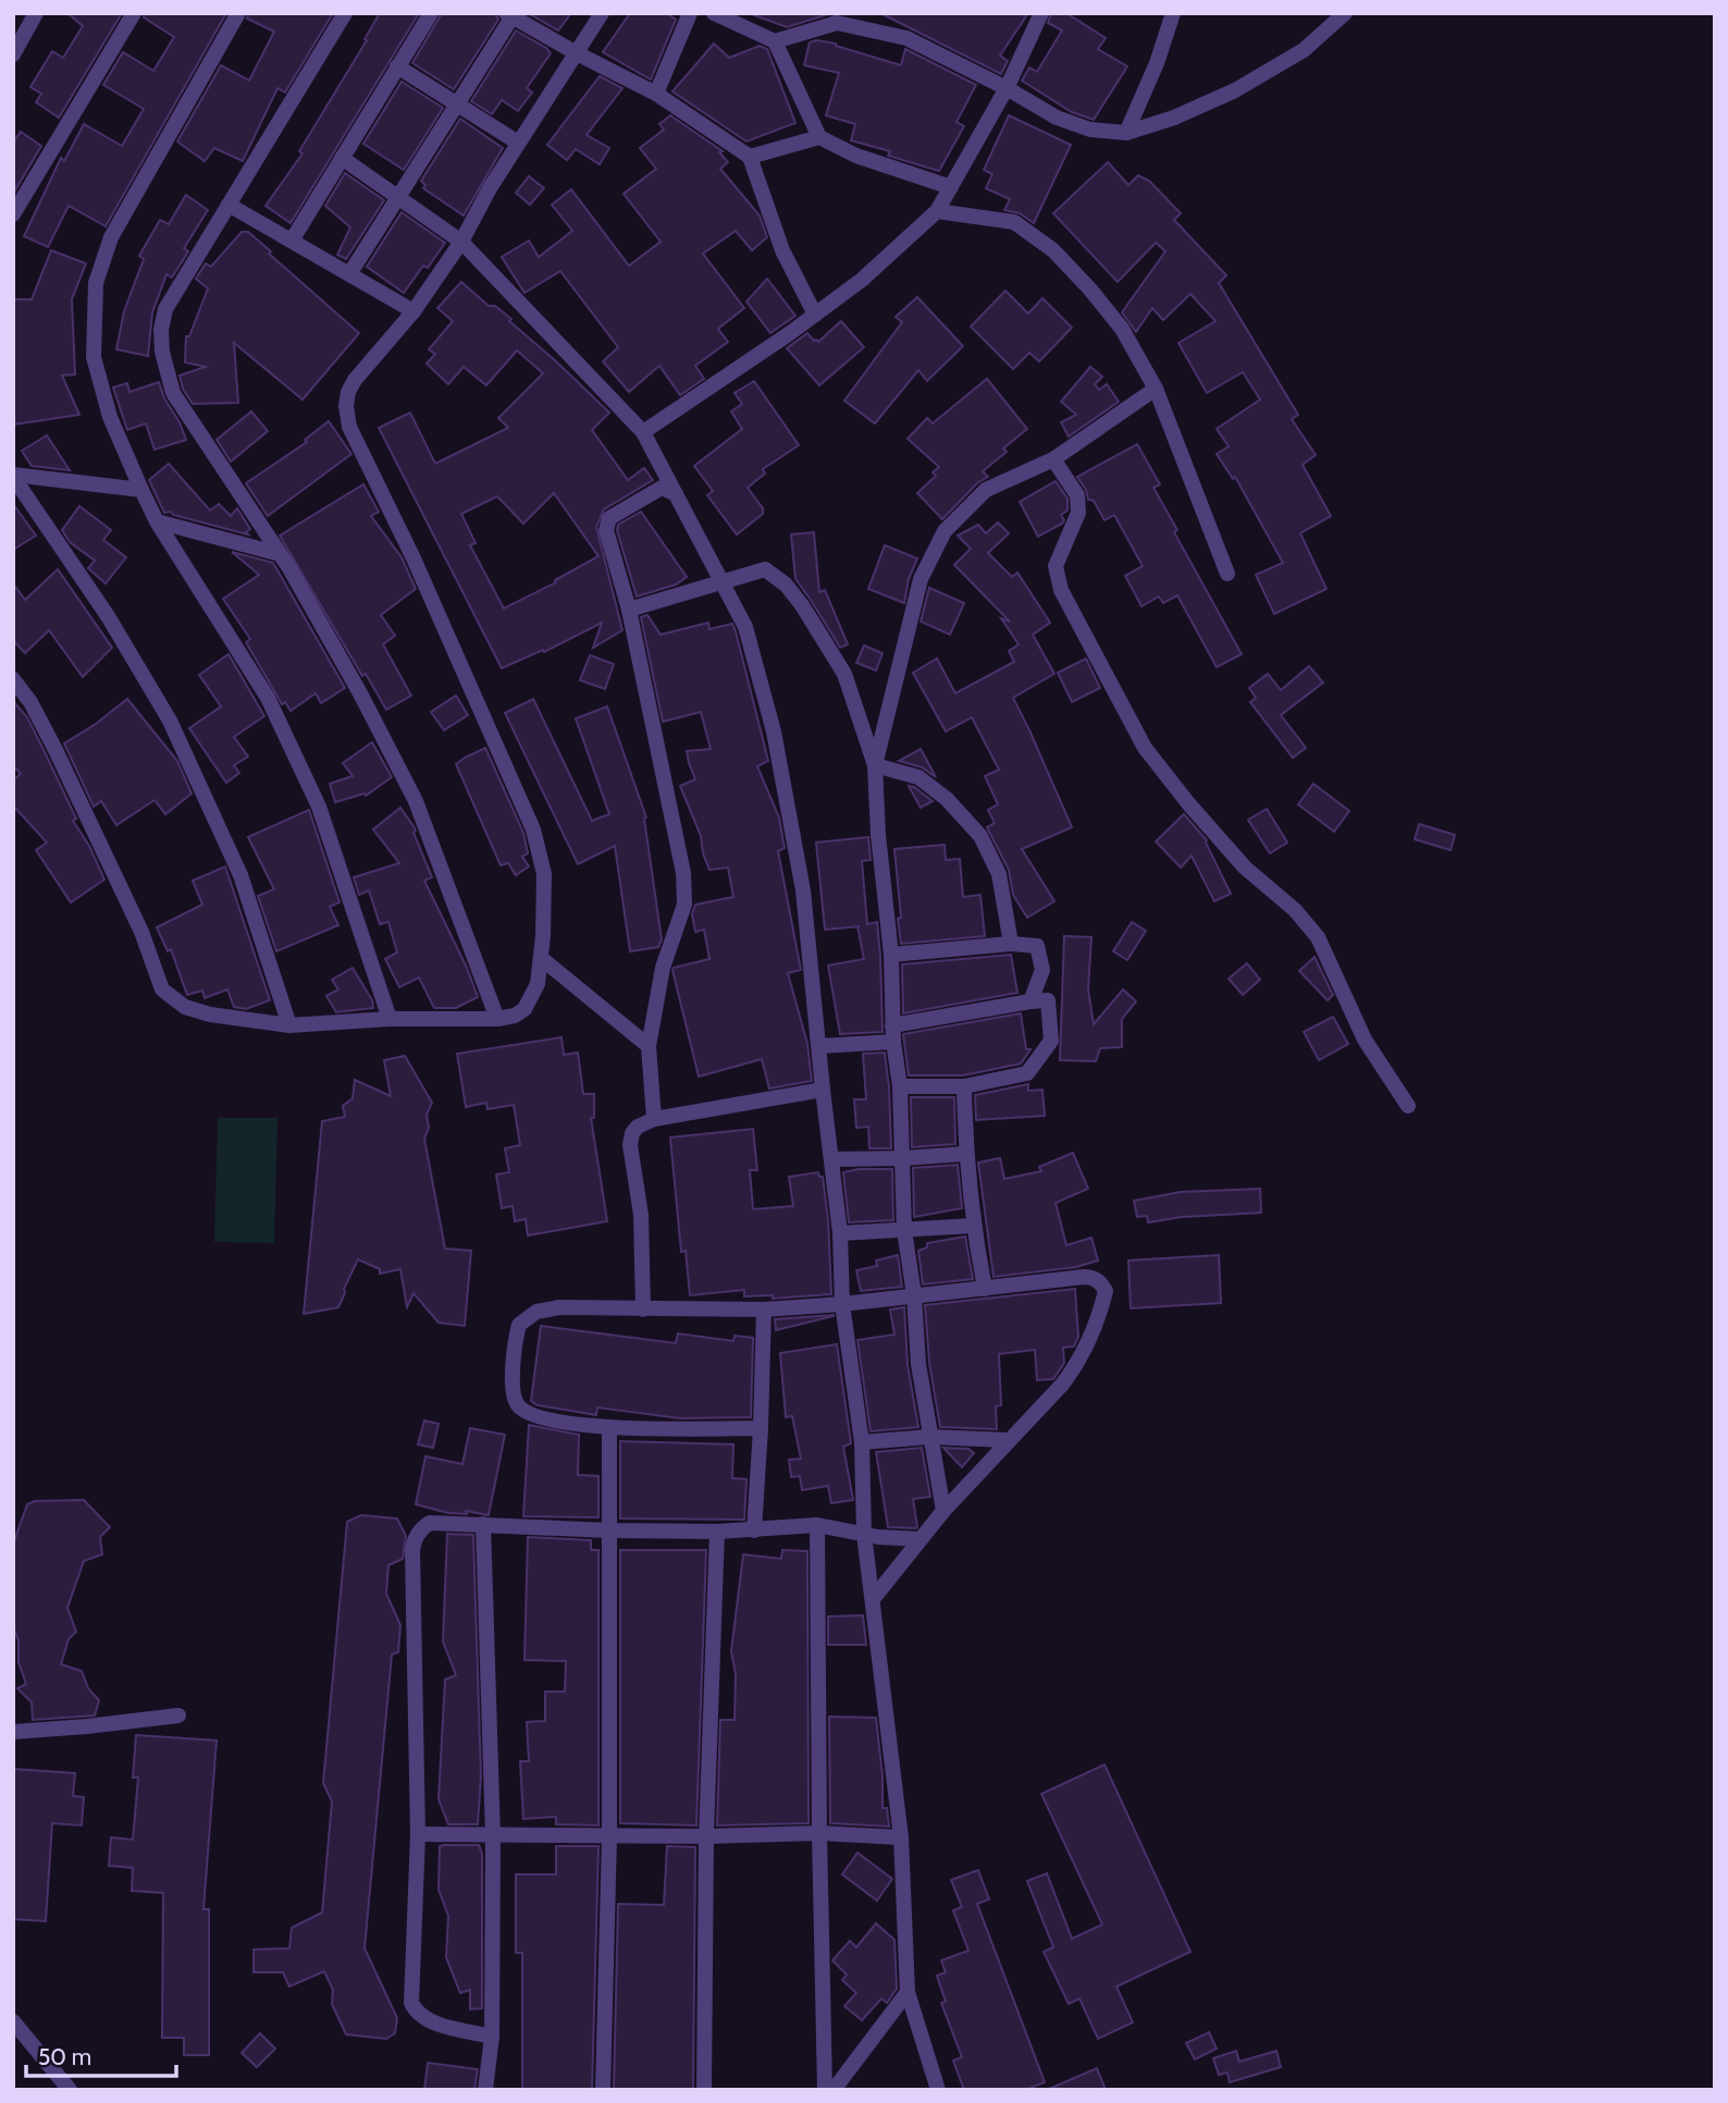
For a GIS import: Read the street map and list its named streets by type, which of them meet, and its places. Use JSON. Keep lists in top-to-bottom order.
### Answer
{
  "scale_bar": "50 m"
}
